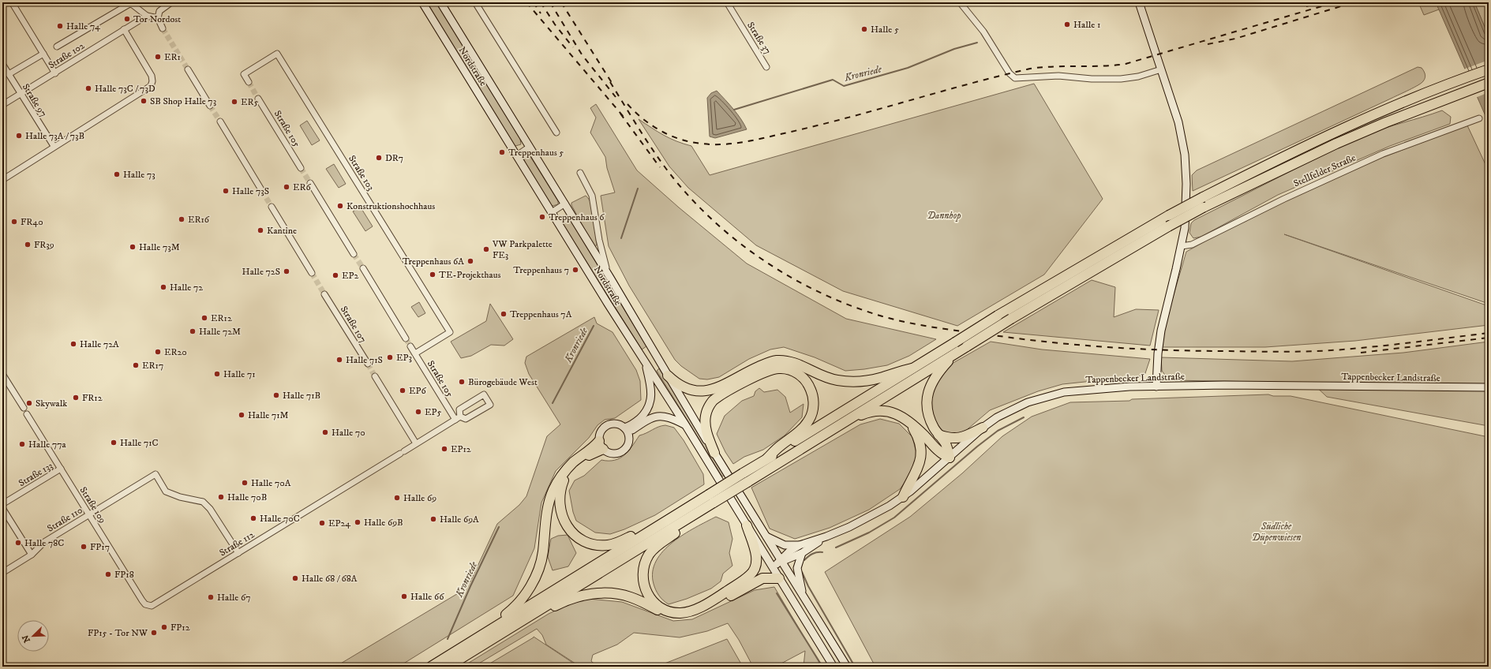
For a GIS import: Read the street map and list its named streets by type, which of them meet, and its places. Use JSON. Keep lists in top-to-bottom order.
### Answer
{
  "streets": {
    "street": [
      "Straße 37",
      "Straße 102",
      "Nordstraße",
      "Straße 97",
      "Straße 105",
      "Stellfelder Straße",
      "Straße 103",
      "Straße 107",
      "Tappenbecker Landstraße",
      "Straße 133",
      "Straße 109",
      "Straße 110",
      "Straße 112"
    ]
  },
  "crossings": [
    ["Straße 102", "Straße 97"],
    ["Nordstraße", "Tappenbecker Landstraße"],
    ["Straße 105", "Straße 103"],
    ["Straße 105", "Straße 112"],
    ["Straße 133", "Straße 109"],
    ["Straße 109", "Straße 110"],
    ["Straße 109", "Straße 112"],
    ["Straße 110", "Straße 112"]
  ],
  "water": ["Kronriede"],
  "parks": ["Dannhop", "Südliche Düpenwiesen"],
  "places": [
    "Tor Nordost",
    "Halle 1",
    "Halle 74",
    "Halle 5",
    "ER1",
    "Halle 73C / 73D",
    "SB Shop Halle 73",
    "ER5",
    "Halle 73A / 73B",
    "Treppenhaus 5",
    "DR7",
    "Halle 73",
    "ER6",
    "Halle 73S",
    "Konstruktionshochhaus",
    "Treppenhaus 6",
    "ER16",
    "FR40",
    "Kantine",
    "FR39",
    "Halle 73M",
    "VW Parkpalette FE3",
    "Treppenhaus 6A",
    "Treppenhaus 7",
    "Halle 72S",
    "TE-Projekthaus",
    "EP2",
    "Halle 72",
    "Treppenhaus 7A",
    "ER12",
    "Halle 72M",
    "Halle 72A",
    "ER20",
    "EP3",
    "Halle 71S",
    "ER17",
    "Halle 71",
    "Bürogebäude West",
    "EP6",
    "Halle 71B",
    "FR12",
    "Skywalk",
    "EP5",
    "Halle 71M",
    "Halle 70",
    "Halle 71C",
    "Halle 77a",
    "EP12",
    "Halle 70A",
    "Halle 70B",
    "Halle 69",
    "Halle 70C",
    "Halle 69A",
    "Halle 69B",
    "EP24",
    "Halle 78C",
    "FP17",
    "FP18",
    "Halle 68 / 68A",
    "Halle 66",
    "Halle 67",
    "FP12",
    "FP15 - Tor NW"
  ],
  "north": "bottom left"
}
